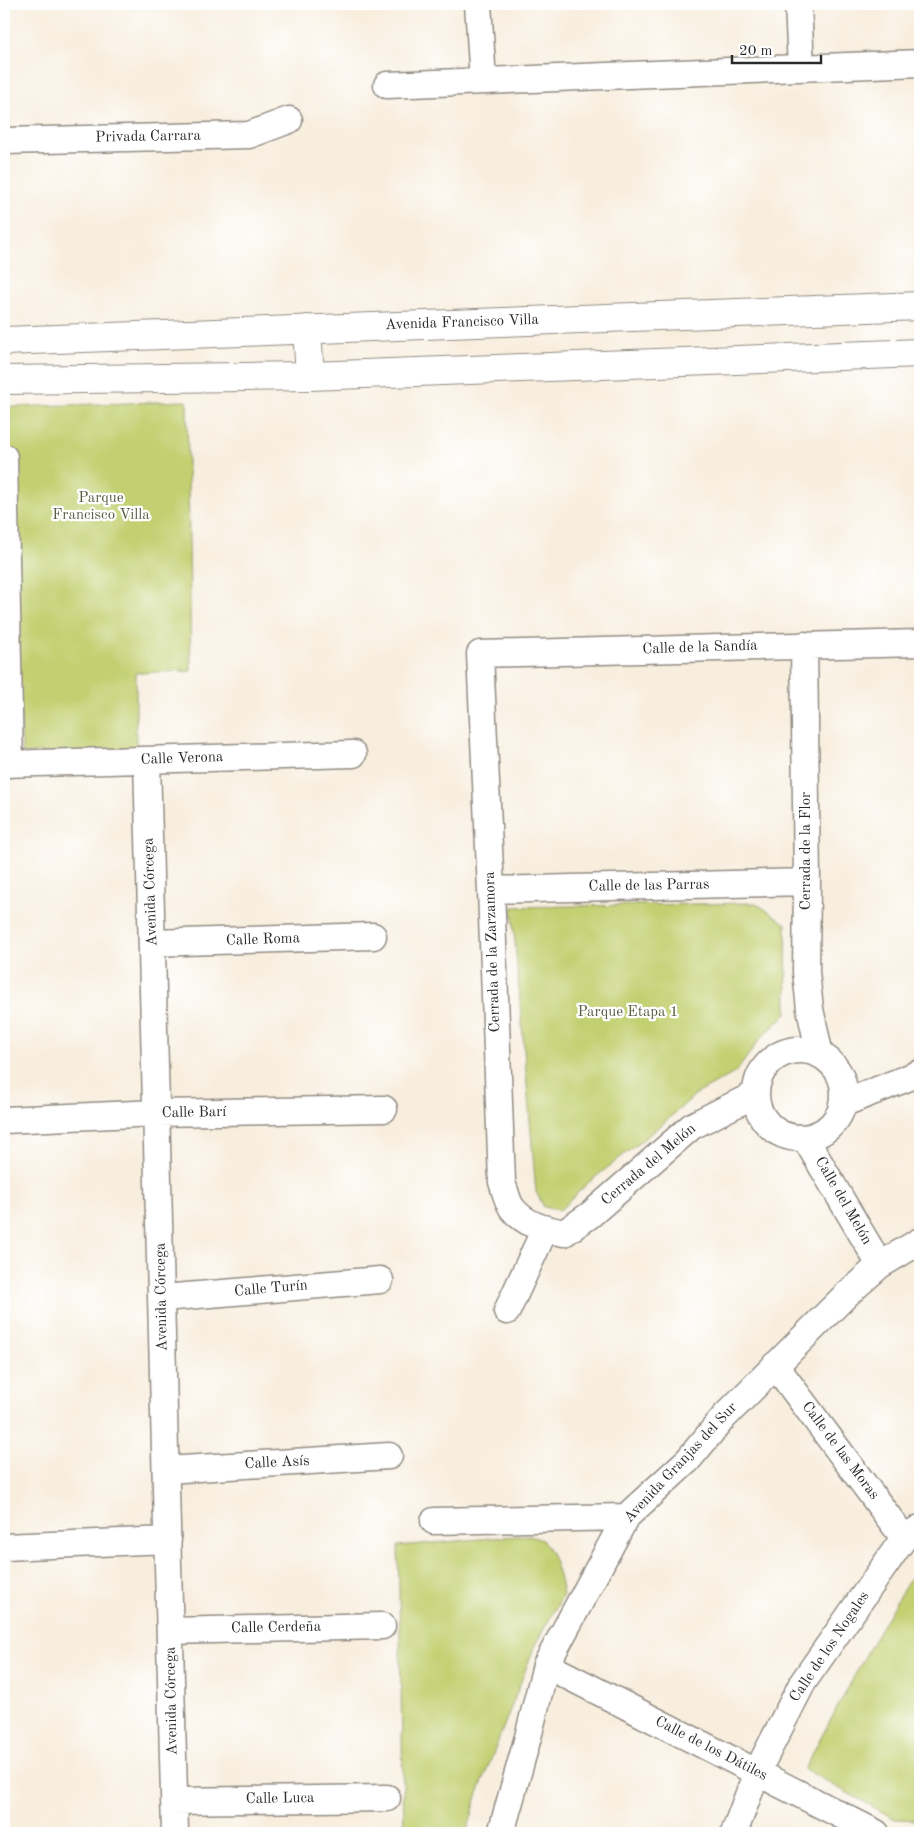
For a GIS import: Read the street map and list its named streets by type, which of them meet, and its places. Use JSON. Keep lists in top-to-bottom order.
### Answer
{
  "streets": {
    "main road": ["Avenida Francisco Villa"],
    "street": [
      "Privada Carrara",
      "Calle de la Sandía",
      "Calle Verona",
      "Cerrada de la Flor",
      "Calle de las Parras",
      "Avenida Córcega",
      "Calle Roma",
      "Cerrada de la Zarzamora",
      "Calle Barí",
      "Cerrada del Melón",
      "Calle del Melón",
      "Calle Turín",
      "Calle de las Moras",
      "Calle Asís",
      "Avenida Granjas del Sur",
      "Calle Cerdeña",
      "Calle de los Nogales",
      "Calle de los Dátiles",
      "Calle Luca"
    ]
  },
  "crossings": [
    ["Calle de la Sandía", "Cerrada de la Flor"],
    ["Calle de la Sandía", "Cerrada de la Zarzamora"],
    ["Calle Verona", "Avenida Córcega"],
    ["Cerrada de la Flor", "Calle de las Parras"],
    ["Cerrada de la Flor", "Cerrada del Melón"],
    ["Cerrada de la Flor", "Calle del Melón"],
    ["Calle de las Parras", "Cerrada de la Zarzamora"],
    ["Avenida Córcega", "Calle Roma"],
    ["Avenida Córcega", "Calle Barí"],
    ["Avenida Córcega", "Calle Turín"],
    ["Avenida Córcega", "Calle Asís"],
    ["Avenida Córcega", "Calle Cerdeña"],
    ["Avenida Córcega", "Calle Luca"],
    ["Cerrada de la Zarzamora", "Cerrada del Melón"],
    ["Cerrada del Melón", "Calle del Melón"],
    ["Calle del Melón", "Avenida Granjas del Sur"],
    ["Calle de las Moras", "Avenida Granjas del Sur"],
    ["Calle de las Moras", "Calle de los Nogales"],
    ["Avenida Granjas del Sur", "Calle de los Dátiles"],
    ["Calle de los Nogales", "Calle de los Dátiles"]
  ],
  "parks": ["Parque Francisco Villa", "Parque Etapa 1"],
  "scale_bar": "20 m"
}
